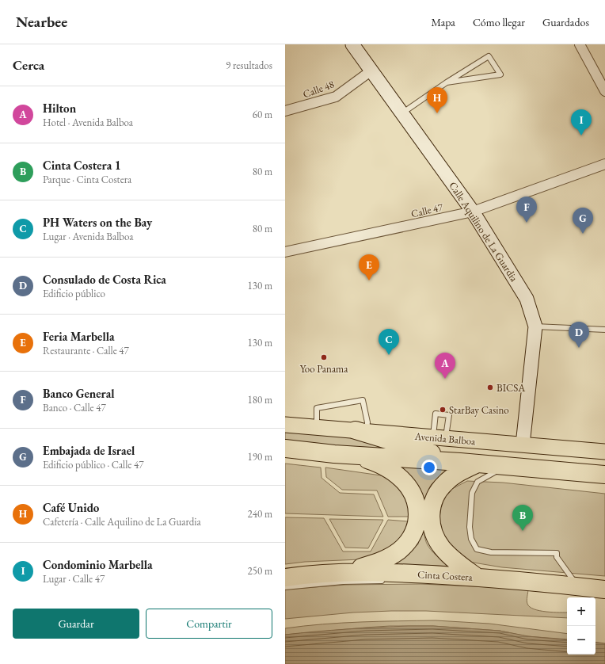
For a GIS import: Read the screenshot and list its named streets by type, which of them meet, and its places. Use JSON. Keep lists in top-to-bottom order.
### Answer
{
  "streets": {
    "highway": ["Cinta Costera"],
    "main road": ["Avenida Balboa"],
    "street": ["Calle 48", "Calle 47", "Calle Aquilino de La Guardia"]
  },
  "crossings": [
    ["Calle 48", "Calle Aquilino de La Guardia"],
    ["Calle 47", "Calle Aquilino de La Guardia"],
    ["Calle Aquilino de La Guardia", "Avenida Balboa"]
  ],
  "places": ["Yoo Panama", "BICSA", "StarBay Casino"],
  "page": {
    "header": "Nearbee",
    "nav": ["Mapa", "Cómo llegar", "Guardados"],
    "heading": ["Cerca", "9 resultados"],
    "list": [
      {
        "mark": "A",
        "name": "Hilton",
        "note": "Hotel · Avenida Balboa",
        "value": "60 m"
      },
      {
        "mark": "B",
        "name": "Cinta Costera 1",
        "note": "Parque · Cinta Costera",
        "value": "80 m"
      },
      {
        "mark": "C",
        "name": "PH Waters on the Bay",
        "note": "Lugar · Avenida Balboa",
        "value": "80 m"
      },
      {
        "mark": "D",
        "name": "Consulado de Costa Rica",
        "note": "Edificio público",
        "value": "130 m"
      },
      {
        "mark": "E",
        "name": "Feria Marbella",
        "note": "Restaurante · Calle 47",
        "value": "130 m"
      },
      {
        "mark": "F",
        "name": "Banco General",
        "note": "Banco · Calle 47",
        "value": "180 m"
      },
      {
        "mark": "G",
        "name": "Embajada de Israel",
        "note": "Edificio público · Calle 47",
        "value": "190 m"
      },
      {
        "mark": "H",
        "name": "Café Unido",
        "note": "Cafetería · Calle Aquilino de La Guardia",
        "value": "240 m"
      },
      {
        "mark": "I",
        "name": "Condominio Marbella",
        "note": "Lugar · Calle 47",
        "value": "250 m"
      }
    ],
    "pins": [
      "H",
      "I",
      "F",
      "G",
      "E",
      "D",
      "C",
      "A",
      "B"
    ],
    "map_buttons": ["+", "−"],
    "buttons": ["Guardar", "Compartir"]
  }
}
